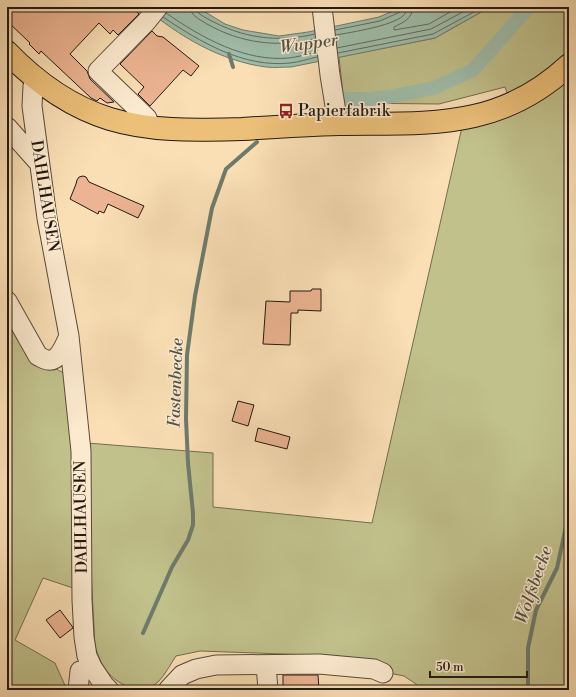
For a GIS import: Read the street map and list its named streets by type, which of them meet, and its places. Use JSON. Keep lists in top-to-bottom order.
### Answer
{
  "streets": {
    "street": ["DAHLHAUSEN"]
  },
  "water": ["Wupper", "Fastenbecke", "Wolfsbecke"],
  "places": {
    "bus stop": ["Papierfabrik"]
  },
  "scale_bar": "50 m"
}
